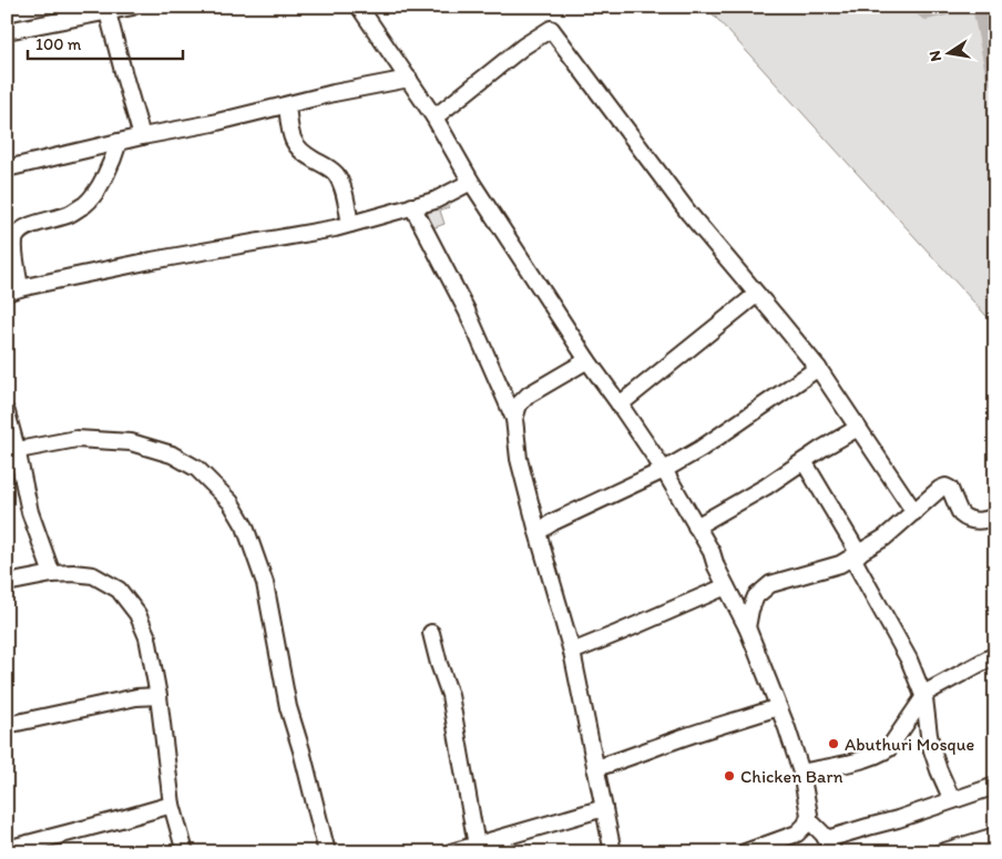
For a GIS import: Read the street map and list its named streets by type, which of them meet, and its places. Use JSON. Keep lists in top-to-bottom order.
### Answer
{
  "places": ["Abuthuri Mosque", "Chicken Barn"],
  "scale_bar": "100 m",
  "north": "left"
}
